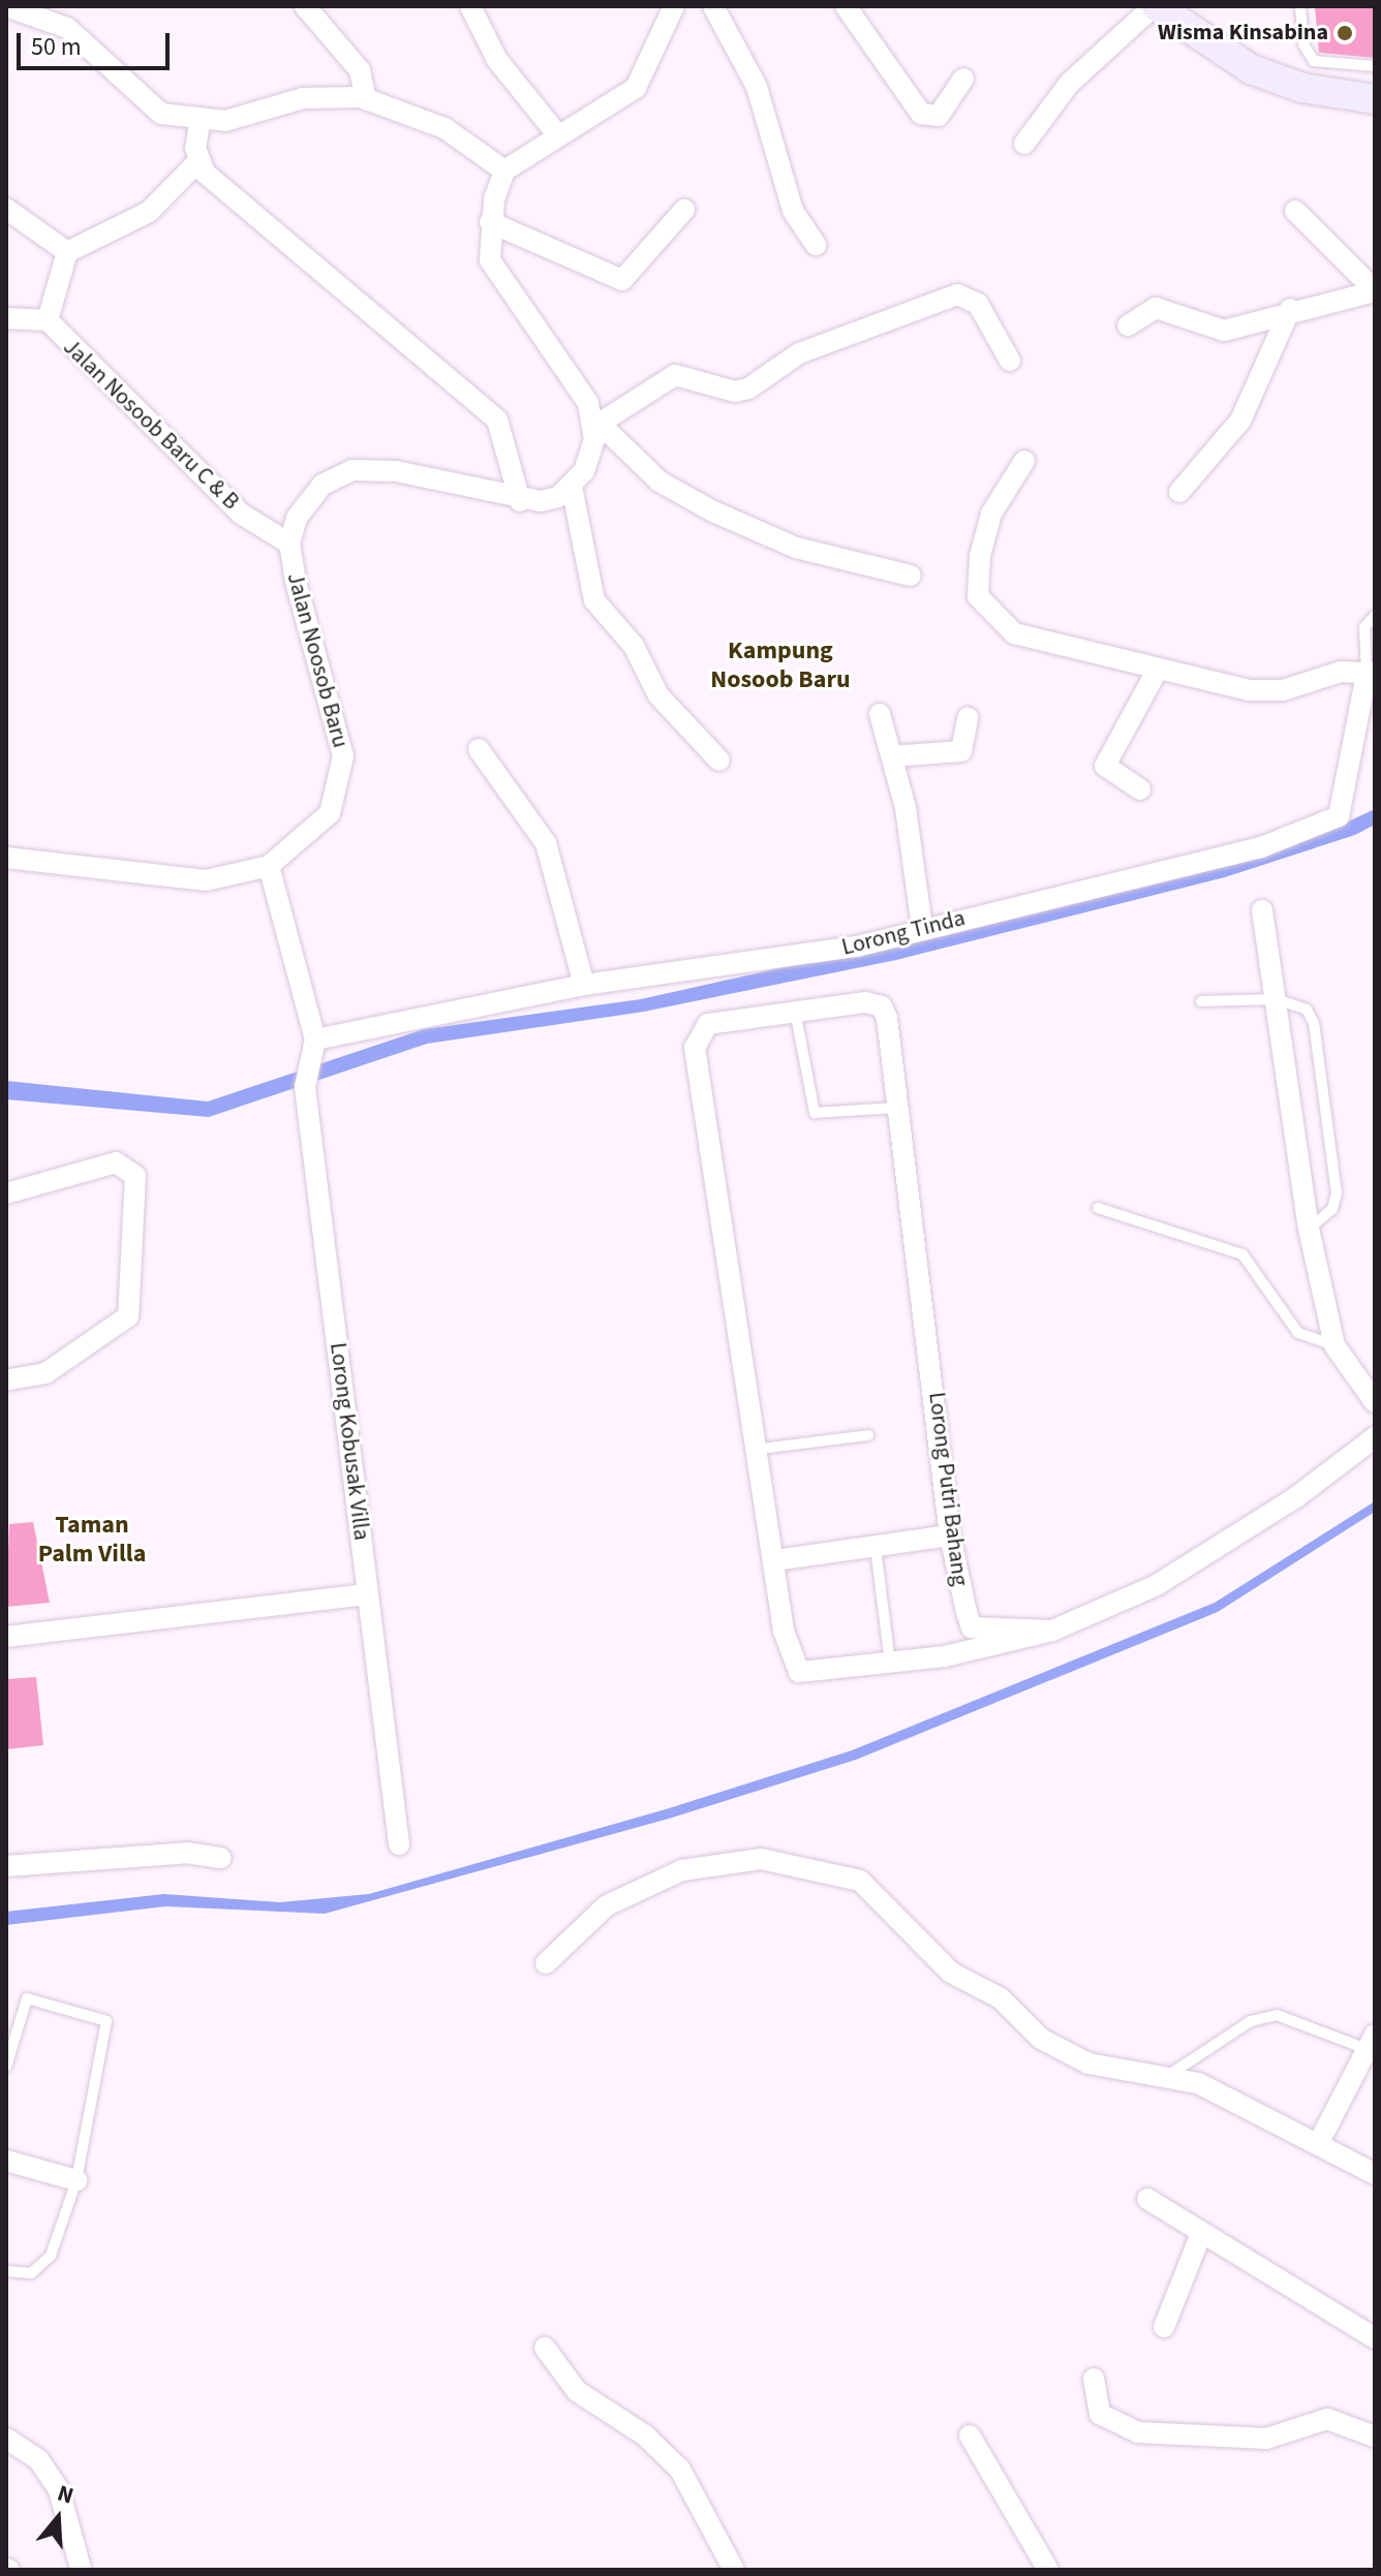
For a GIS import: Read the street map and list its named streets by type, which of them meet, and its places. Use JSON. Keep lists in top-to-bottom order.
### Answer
{
  "streets": {
    "street": [
      "Jalan Nosoob Baru C & B",
      "Jalan Noosob Baru",
      "Lorong Tinda",
      "Lorong Kobusak Villa",
      "Lorong Putri Bahang"
    ]
  },
  "crossings": [
    ["Jalan Nosoob Baru C & B", "Jalan Noosob Baru"],
    ["Lorong Tinda", "Lorong Kobusak Villa"]
  ],
  "districts": ["Kampung Nosoob Baru", "Taman Palm Villa"],
  "places": ["Wisma Kinsabina"],
  "scale_bar": "50 m",
  "north": "top"
}
